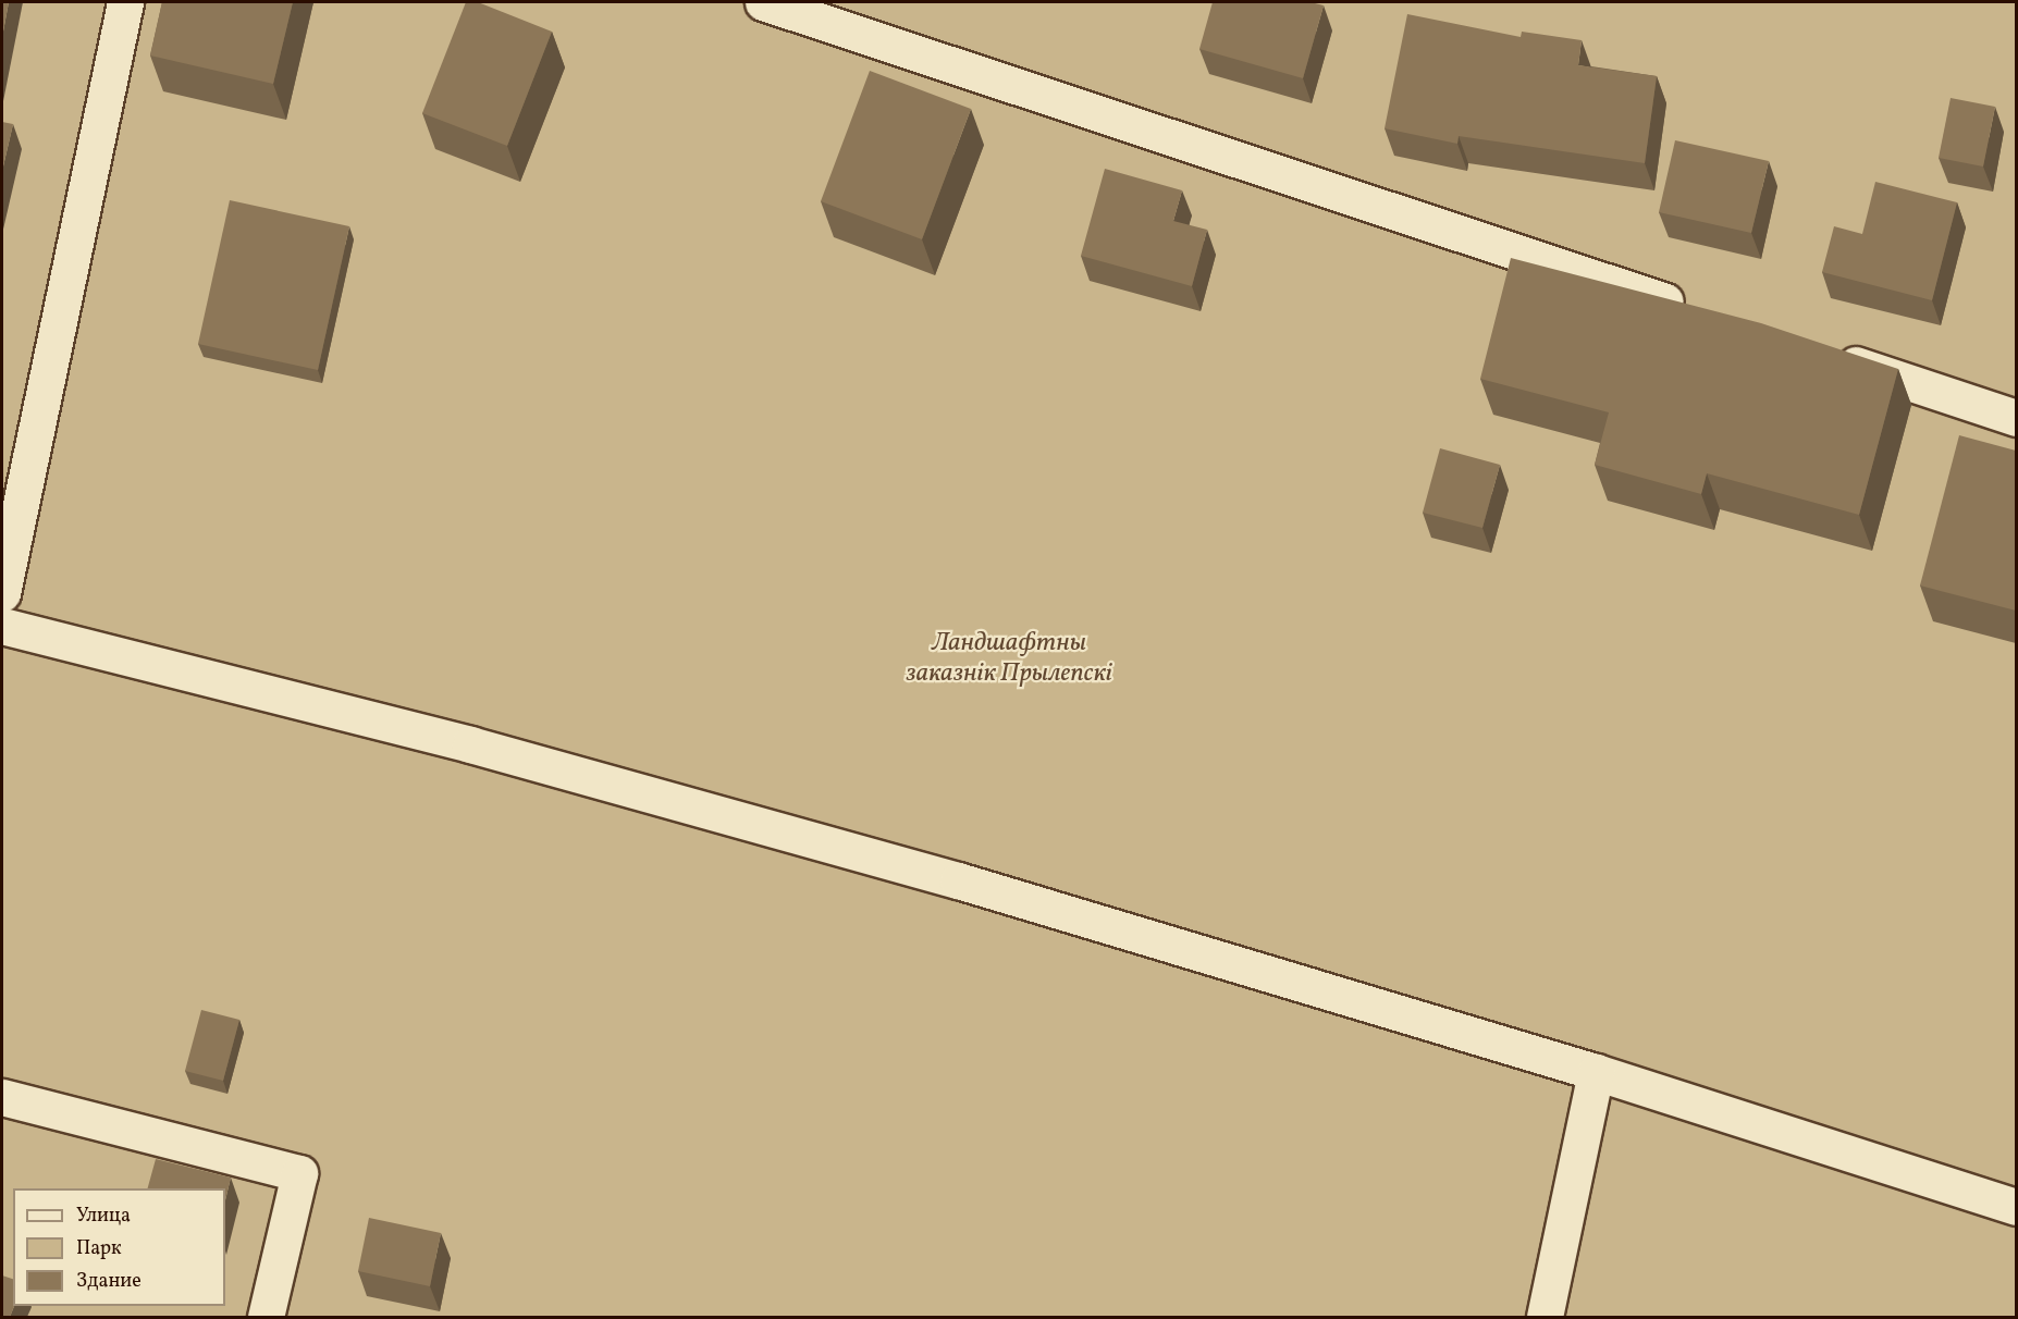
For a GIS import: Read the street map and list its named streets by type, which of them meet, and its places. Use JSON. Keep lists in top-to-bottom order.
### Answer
{
  "parks": ["Ландшафтны заказнік Прылепскі"],
  "legend": ["Улица", "Парк", "Здание"]
}
